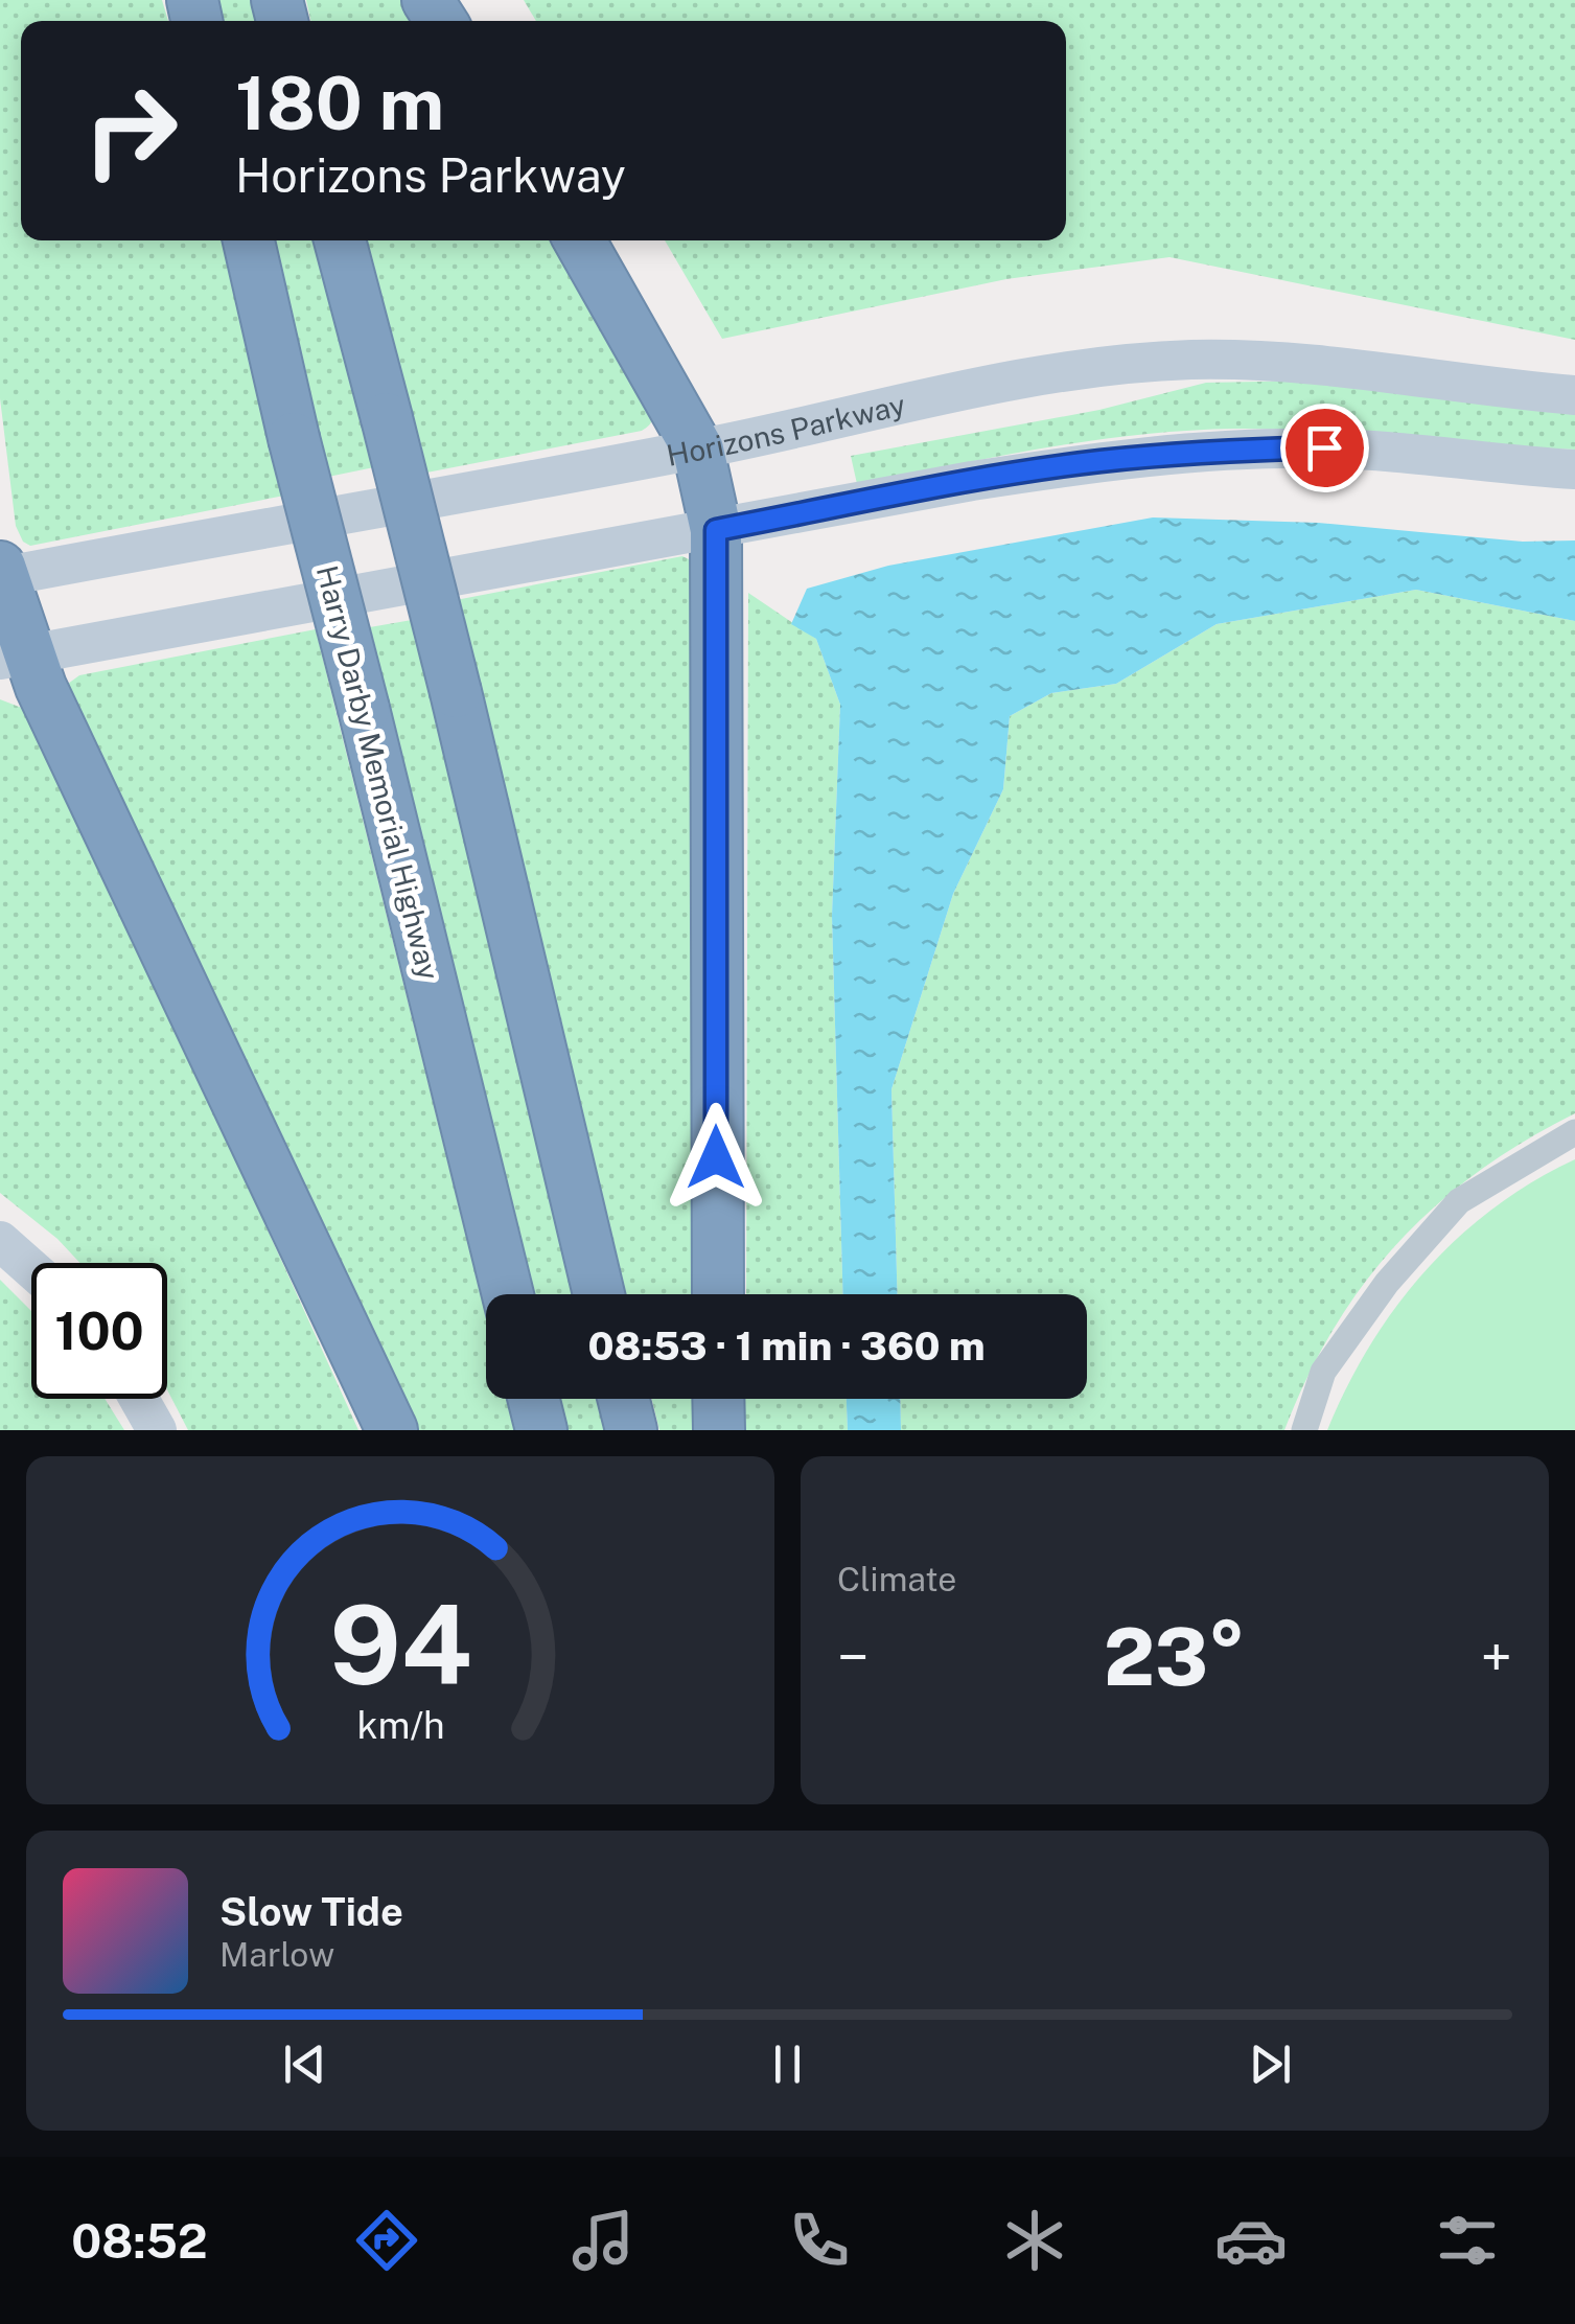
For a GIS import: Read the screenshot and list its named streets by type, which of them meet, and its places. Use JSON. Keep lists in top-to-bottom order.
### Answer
{
  "streets": {
    "highway": ["Harry Darby Memorial Highway"],
    "main road": ["Horizons Parkway"]
  },
  "page": {
    "turn": ["180 m", "Horizons Parkway"],
    "limit": "100",
    "trip": "08:53 · 1 min · 360 m",
    "tile": "Climate",
    "heat": ["−", "23°", "+"],
    "song": ["Slow Tide", "Marlow"],
    "tabs": "08:52",
    "gauge": ["94", "km/h"]
  }
}
